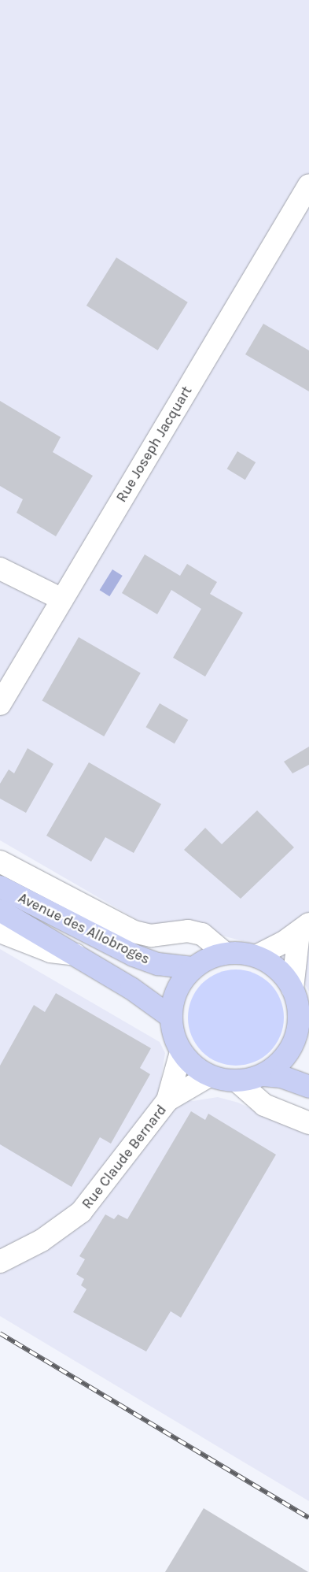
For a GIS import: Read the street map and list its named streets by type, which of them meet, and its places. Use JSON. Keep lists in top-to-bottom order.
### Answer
{
  "streets": {
    "main road": ["Avenue des Allobroges"],
    "street": ["Rue Joseph Jacquart", "Rue Claude Bernard"]
  },
  "crossings": [
    ["Avenue des Allobroges", "Rue Claude Bernard"]
  ]
}
